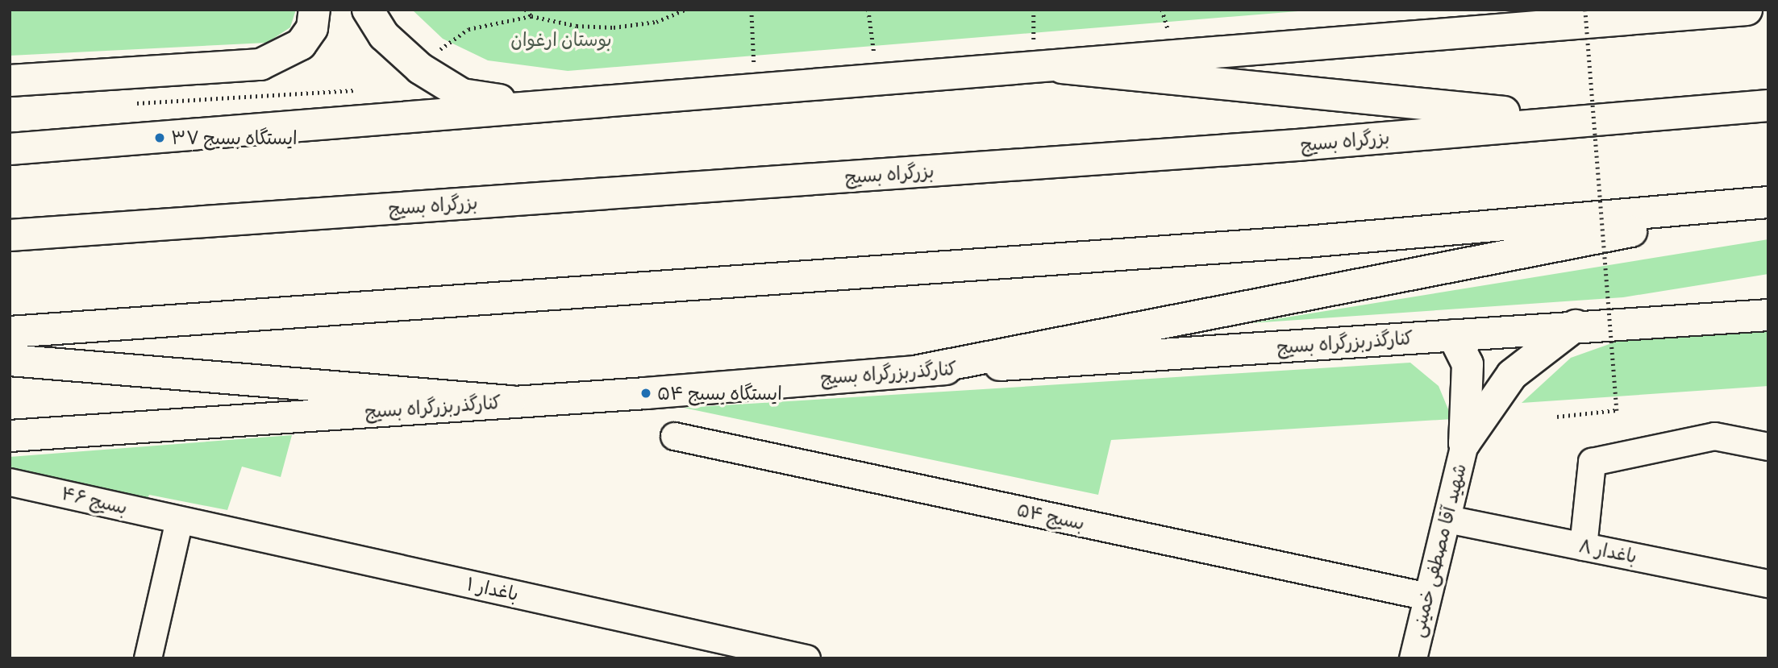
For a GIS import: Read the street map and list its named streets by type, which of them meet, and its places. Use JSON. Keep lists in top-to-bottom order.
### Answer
{
  "streets": {
    "main road": ["بزرگراه بسیج", "کنارگذربزرگراه بسیج"],
    "street": [
      "بسیج ۴۶",
      "بسیج ۵۴",
      "شهید آقا مصطفی خمینی",
      "باغدار ۸",
      "باغدار ۱"
    ]
  },
  "crossings": [
    ["بسیج ۴۶", "باغدار ۱"],
    ["بسیج ۵۴", "شهید آقا مصطفی خمینی"],
    ["شهید آقا مصطفی خمینی", "باغدار ۸"]
  ],
  "parks": ["بوستان ارغوان"],
  "places": ["ایستگاه بسیج ۳۷", "ایستگاه بسیج ۵۴"]
}
